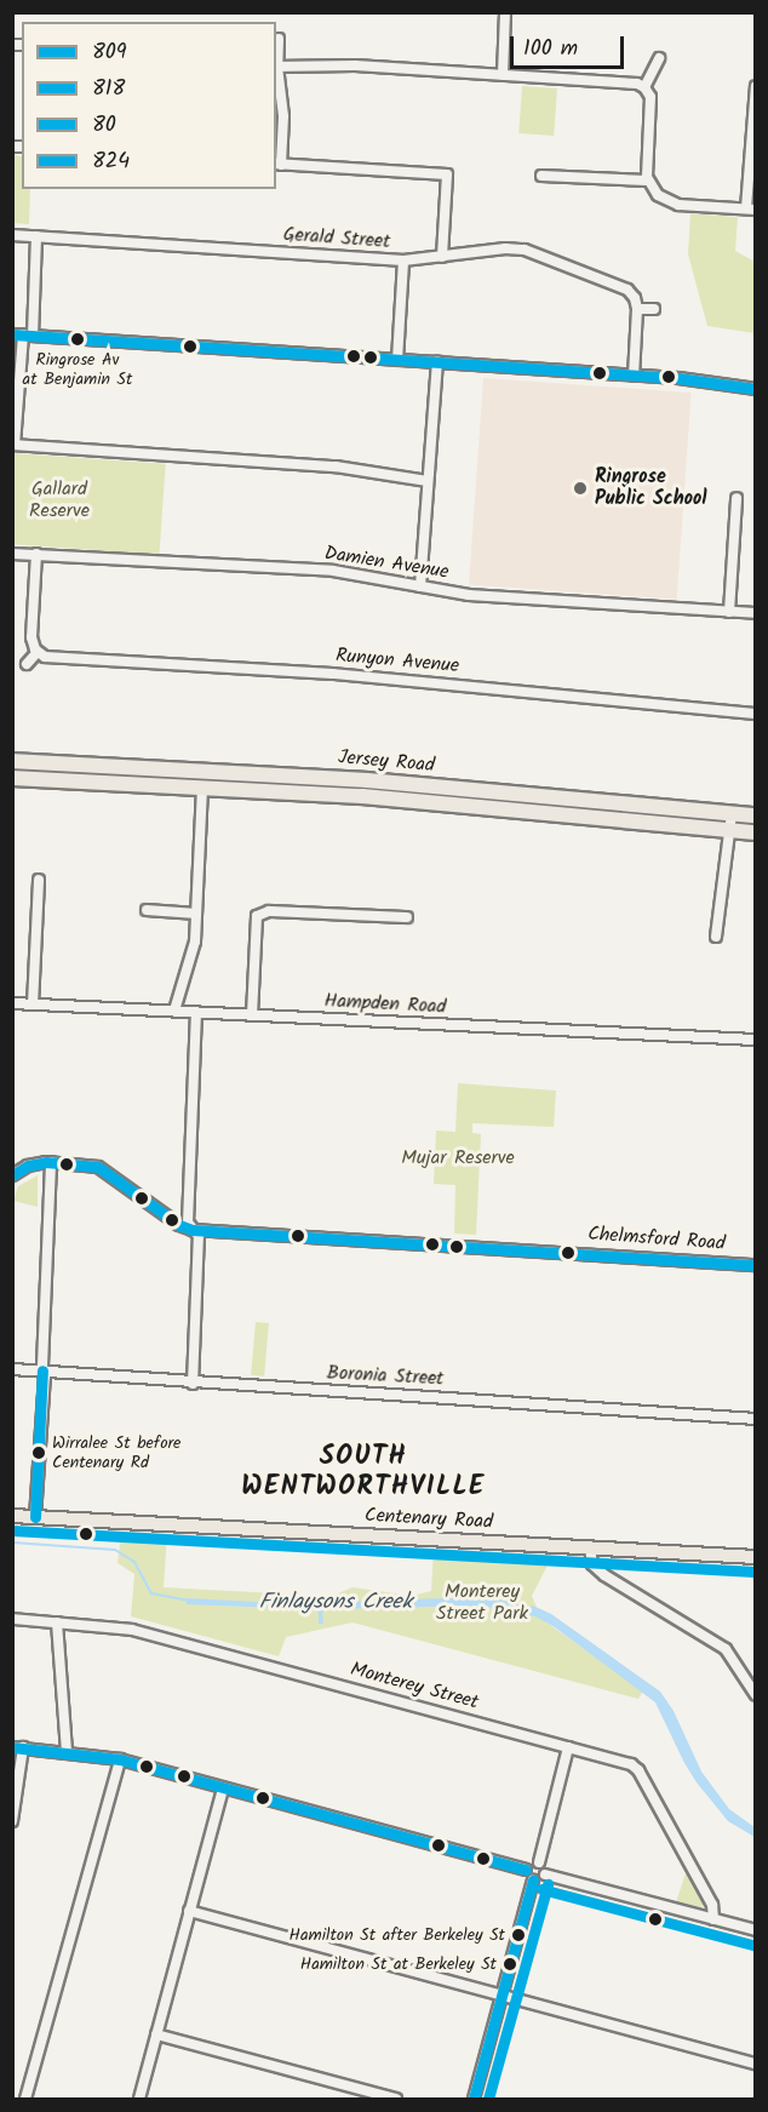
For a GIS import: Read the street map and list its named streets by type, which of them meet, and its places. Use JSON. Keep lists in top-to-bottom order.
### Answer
{
  "streets": {
    "highway": ["Jersey Road"],
    "main road": ["Centenary Road"],
    "street": [
      "Gerald Street",
      "Damien Avenue",
      "Runyon Avenue",
      "Hampden Road",
      "Chelmsford Road",
      "Boronia Street",
      "Monterey Street"
    ]
  },
  "districts": ["SOUTH WENTWORTHVILLE"],
  "water": ["Finlaysons Creek"],
  "parks": ["Gallard Reserve", "Mujar Reserve", "Monterey Street Park"],
  "places": [
    "Ringrose Av at Benjamin St",
    "Ringrose Public School",
    "Wirralee St before Centenary Rd",
    "Hamilton St after Berkeley St",
    "Hamilton St at Berkeley St"
  ],
  "lines": [
    "transit line 818",
    "transit line 809",
    "transit line 80",
    "transit line 824"
  ],
  "legend": [
    "809",
    "818",
    "80",
    "824"
  ],
  "scale_bar": "100 m"
}
